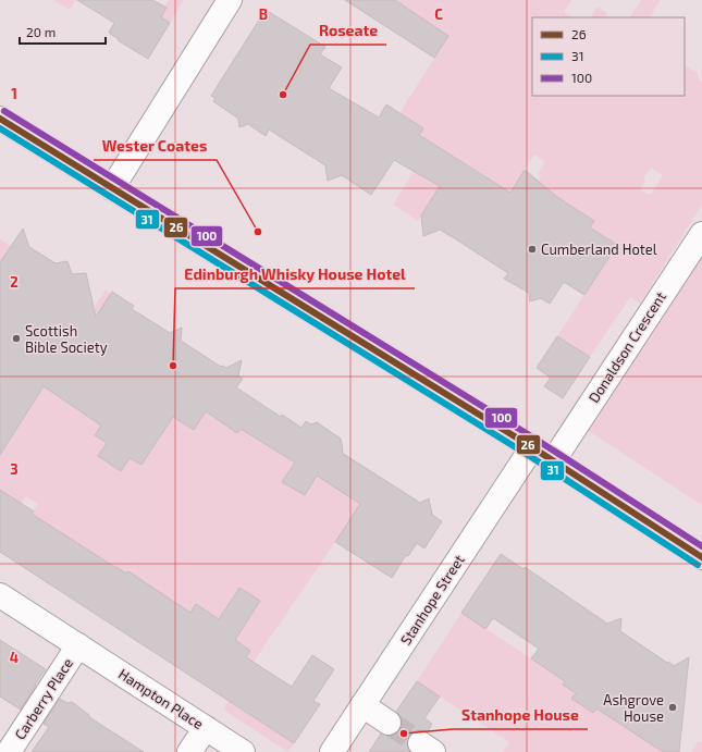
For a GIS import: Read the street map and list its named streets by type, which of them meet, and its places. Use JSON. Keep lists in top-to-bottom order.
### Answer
{
  "streets": {
    "street": [
      "Donaldson Crescent",
      "Stanhope Street",
      "Carberry Place",
      "Hampton Place"
    ]
  },
  "crossings": [
    ["Carberry Place", "Hampton Place"]
  ],
  "places": [
    "Roseate",
    "Wester Coates",
    "Cumberland Hotel",
    "Scottish Bible Society",
    "Edinburgh Whisky House Hotel",
    "Ashgrove House",
    "Stanhope House"
  ],
  "lines": ["transit line 100", "transit line 26", "transit line 31"],
  "legend": ["26", "31", "100"],
  "scale_bar": "20 m",
  "grid": {
    "columns": ["B", "C"],
    "rows": [
      "1",
      "2",
      "3",
      "4"
    ]
  }
}
